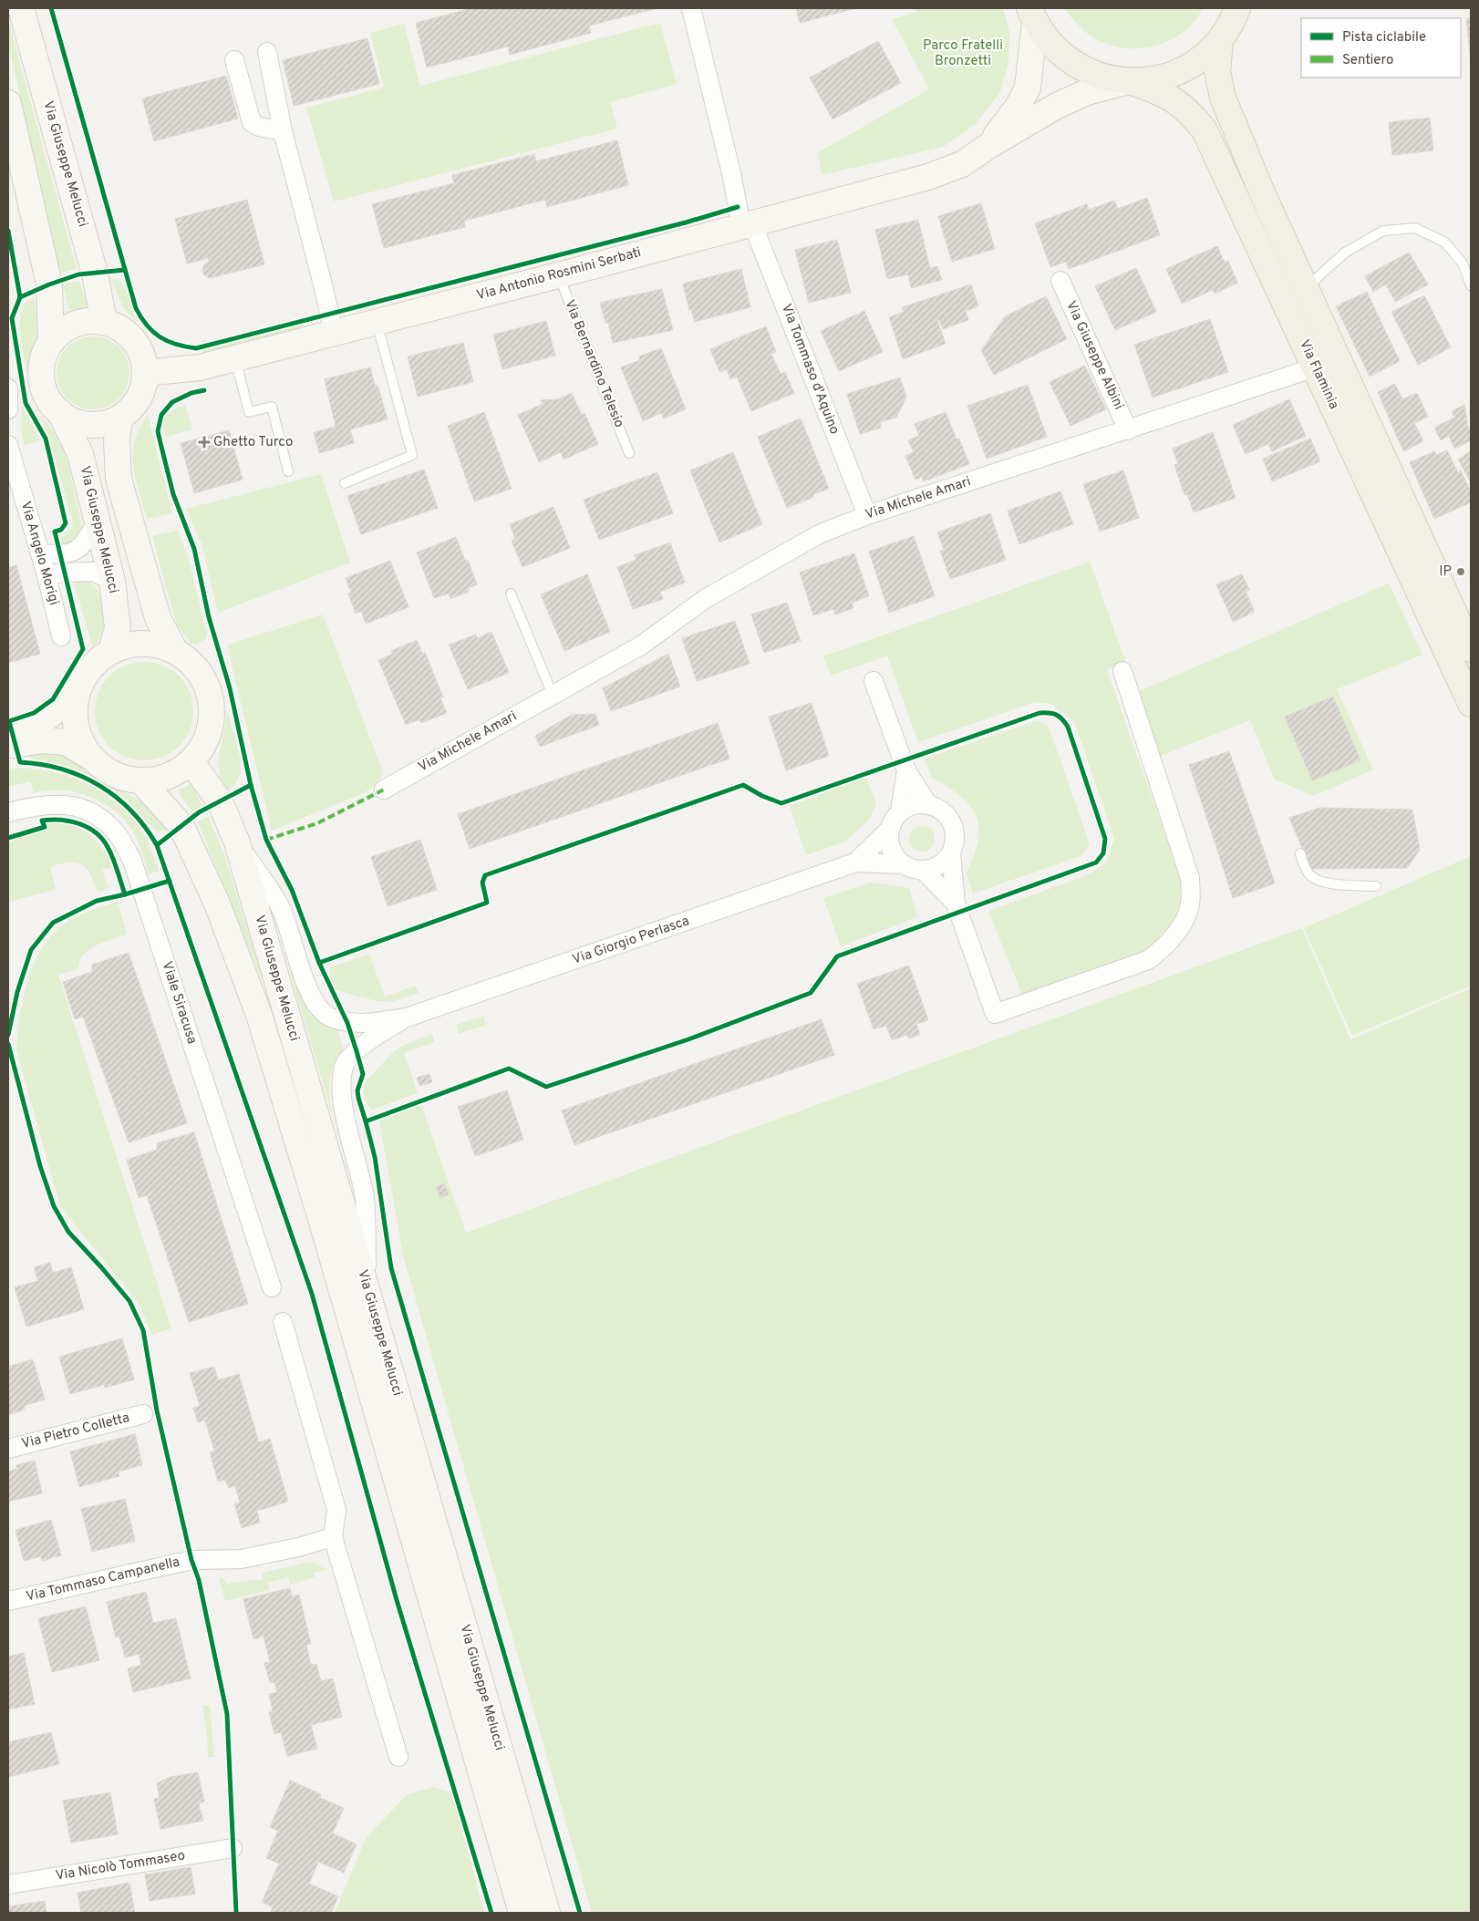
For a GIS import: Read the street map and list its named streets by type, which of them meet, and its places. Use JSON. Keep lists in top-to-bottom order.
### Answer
{
  "streets": {
    "main road": ["Via Giuseppe Melucci", "Via Antonio Rosmini Serbati", "Via Flaminia"],
    "street": [
      "Via Giuseppe Albini",
      "Via Tommaso d'Aquino",
      "Via Michele Amari",
      "Via Angelo Morigi",
      "Via Giorgio Perlasca",
      "Viale Siracusa",
      "Via Pietro Colletta",
      "Via Tommaso Campanella",
      "Via Nicolò Tommaseo"
    ],
    "lane": ["Via Bernardino Telesio"]
  },
  "crossings": [
    ["Via Giuseppe Melucci", "Via Antonio Rosmini Serbati"],
    ["Via Giuseppe Melucci", "Via Giorgio Perlasca"],
    ["Via Antonio Rosmini Serbati", "Via Bernardino Telesio"],
    ["Via Antonio Rosmini Serbati", "Via Tommaso d'Aquino"],
    ["Via Antonio Rosmini Serbati", "Via Flaminia"],
    ["Via Giuseppe Albini", "Via Michele Amari"],
    ["Via Tommaso d'Aquino", "Via Michele Amari"],
    ["Via Flaminia", "Via Michele Amari"]
  ],
  "parks": ["Parco Fratelli Bronzetti"],
  "places": {
    "health": ["Ghetto Turco"],
    "other": ["IP"]
  },
  "legend": ["Pista ciclabile", "Sentiero"]
}
